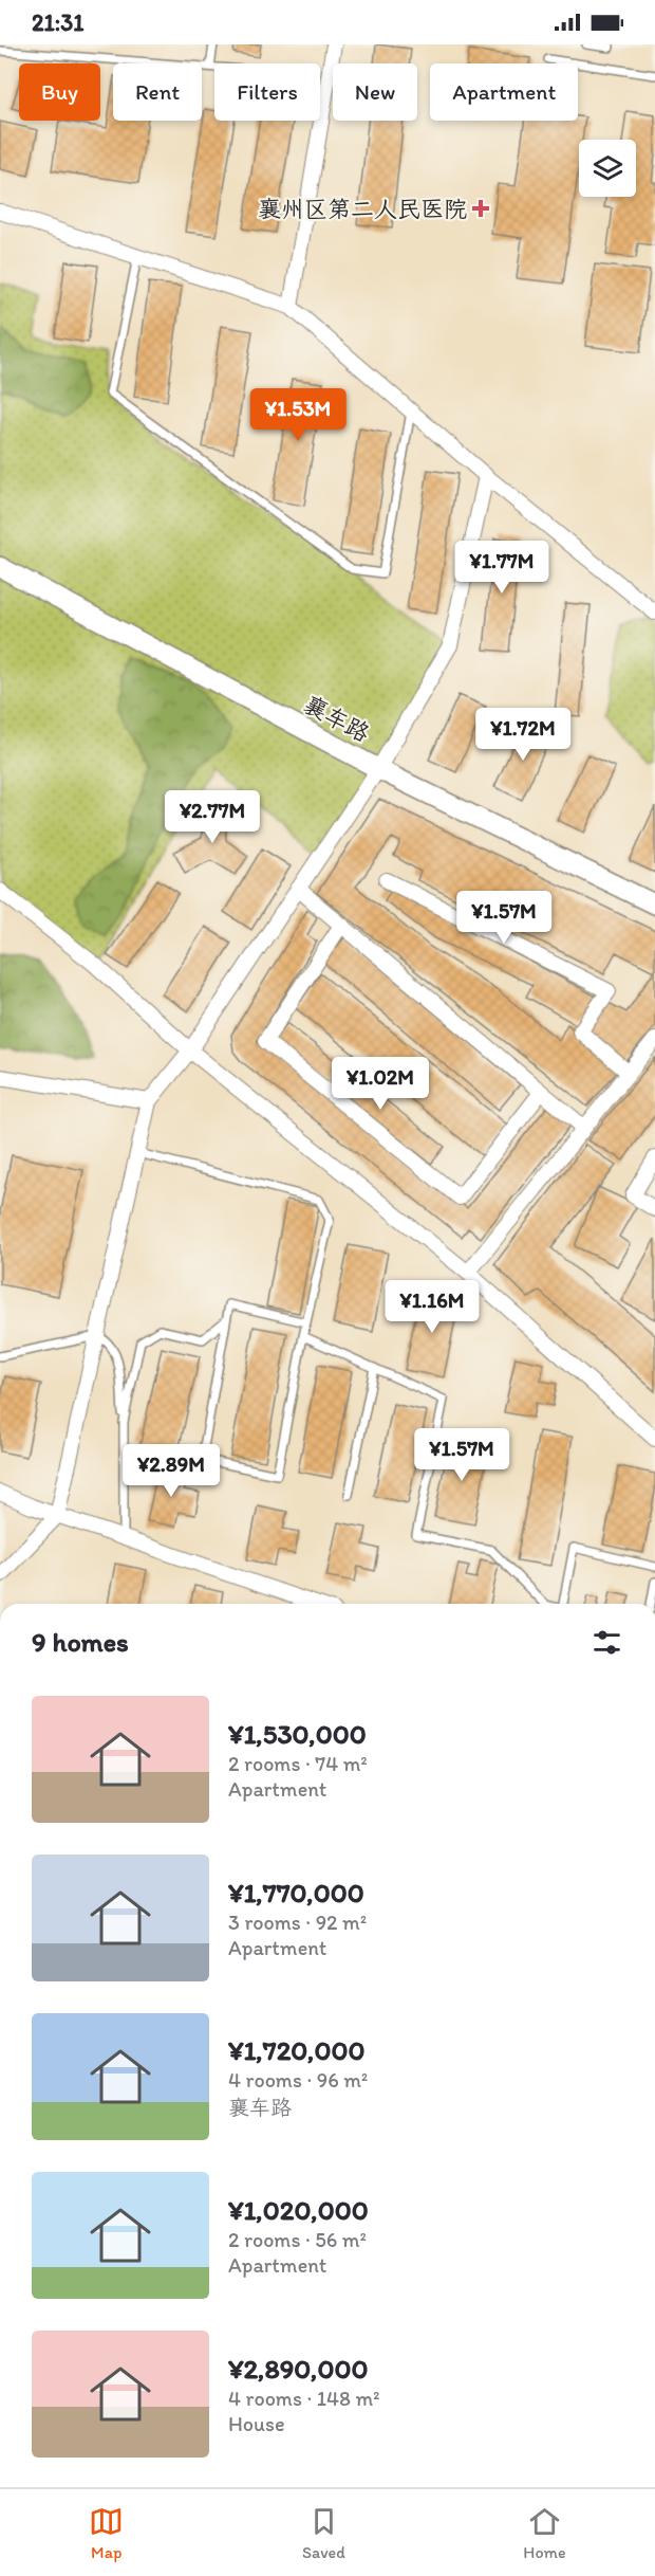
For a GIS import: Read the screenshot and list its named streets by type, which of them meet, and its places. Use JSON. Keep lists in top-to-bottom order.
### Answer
{
  "streets": {
    "street": ["襄车路"]
  },
  "places": {
    "health": ["襄州区第二人民医院"]
  },
  "page": {
    "status": "21:31",
    "chip": [
      "Buy",
      "Rent",
      "Filters",
      "New",
      "Apartment"
    ],
    "price": [
      "¥1.53M",
      "¥1.77M",
      "¥1.72M",
      "¥2.77M",
      "¥1.57M",
      "¥1.02M",
      "¥1.16M",
      "¥1.57M",
      "¥2.89M"
    ],
    "heading": "9 homes",
    "list": [
      {
        "name": "¥1,530,000",
        "note": "2 rooms · 74 m² · Apartment"
      },
      {
        "name": "¥1,770,000",
        "note": "3 rooms · 92 m² · Apartment"
      },
      {
        "name": "¥1,720,000",
        "note": "4 rooms · 96 m² · 襄车路"
      },
      {
        "name": "¥1,020,000",
        "note": "2 rooms · 56 m² · Apartment"
      },
      {
        "name": "¥2,890,000",
        "note": "4 rooms · 148 m² · House"
      }
    ],
    "tabs": ["Map", "Saved", "Home"]
  }
}
